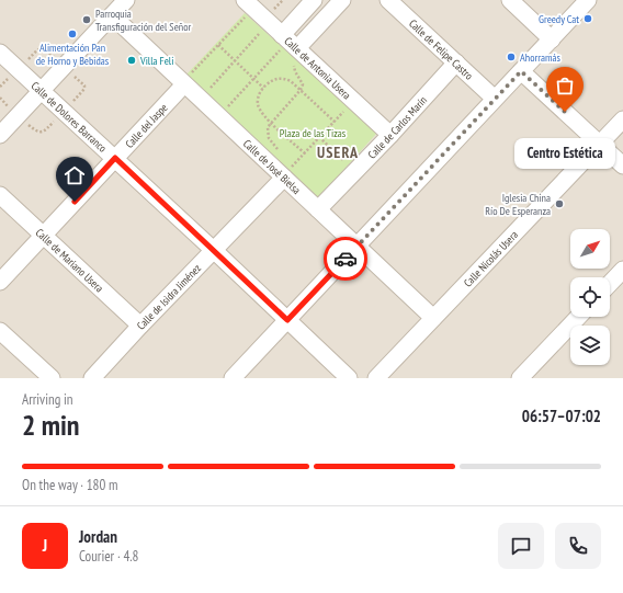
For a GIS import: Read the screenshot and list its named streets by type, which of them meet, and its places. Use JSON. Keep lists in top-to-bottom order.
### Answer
{
  "streets": {
    "street": [
      "Calle de Felipe Castro",
      "Calle de Antonia Usera",
      "Calle de Dolores Barranco",
      "Calle del Jaspe",
      "Calle de Carlos Marín",
      "Calle de José Bielsa",
      "Calle Nicolás Usera",
      "Calle de Mariano Usera",
      "Calle de Isidra Jiménez"
    ]
  },
  "crossings": [
    ["Calle de Felipe Castro", "Calle de Carlos Marín"],
    ["Calle de Antonia Usera", "Calle de Carlos Marín"],
    ["Calle de Dolores Barranco", "Calle del Jaspe"],
    ["Calle de Dolores Barranco", "Calle de Isidra Jiménez"],
    ["Calle del Jaspe", "Calle de José Bielsa"],
    ["Calle del Jaspe", "Calle de Mariano Usera"],
    ["Calle de Carlos Marín", "Calle de José Bielsa"],
    ["Calle de José Bielsa", "Calle Nicolás Usera"],
    ["Calle de José Bielsa", "Calle de Isidra Jiménez"],
    ["Calle de Mariano Usera", "Calle de Isidra Jiménez"]
  ],
  "districts": ["USERA"],
  "parks": ["Plaza de las Tizas"],
  "places": [
    "Greedy Cat",
    "Parroquia Transfiguración del Señor",
    "Alimentación Pan de Horno y Bebidas",
    "Ahorramás",
    "Villa Feli",
    "Centro Estética",
    "Iglesia China Río De Esperanza"
  ],
  "north": "top right",
  "page": {
    "bubble": "Centro Estética",
    "heading": ["2 min", "Arriving in", "06:57–07:02"],
    "panel": ["Jordan", "Courier · 4.8"],
    "bar": "On the way · 180 m",
    "round": "J"
  }
}
